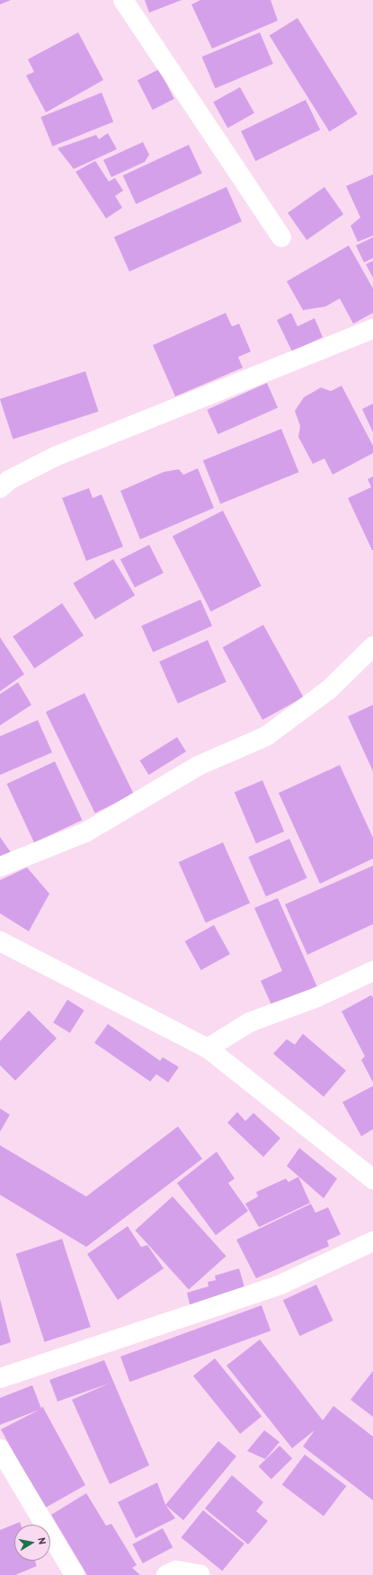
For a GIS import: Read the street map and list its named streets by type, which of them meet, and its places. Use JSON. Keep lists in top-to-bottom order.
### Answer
{
  "north": "right"
}
